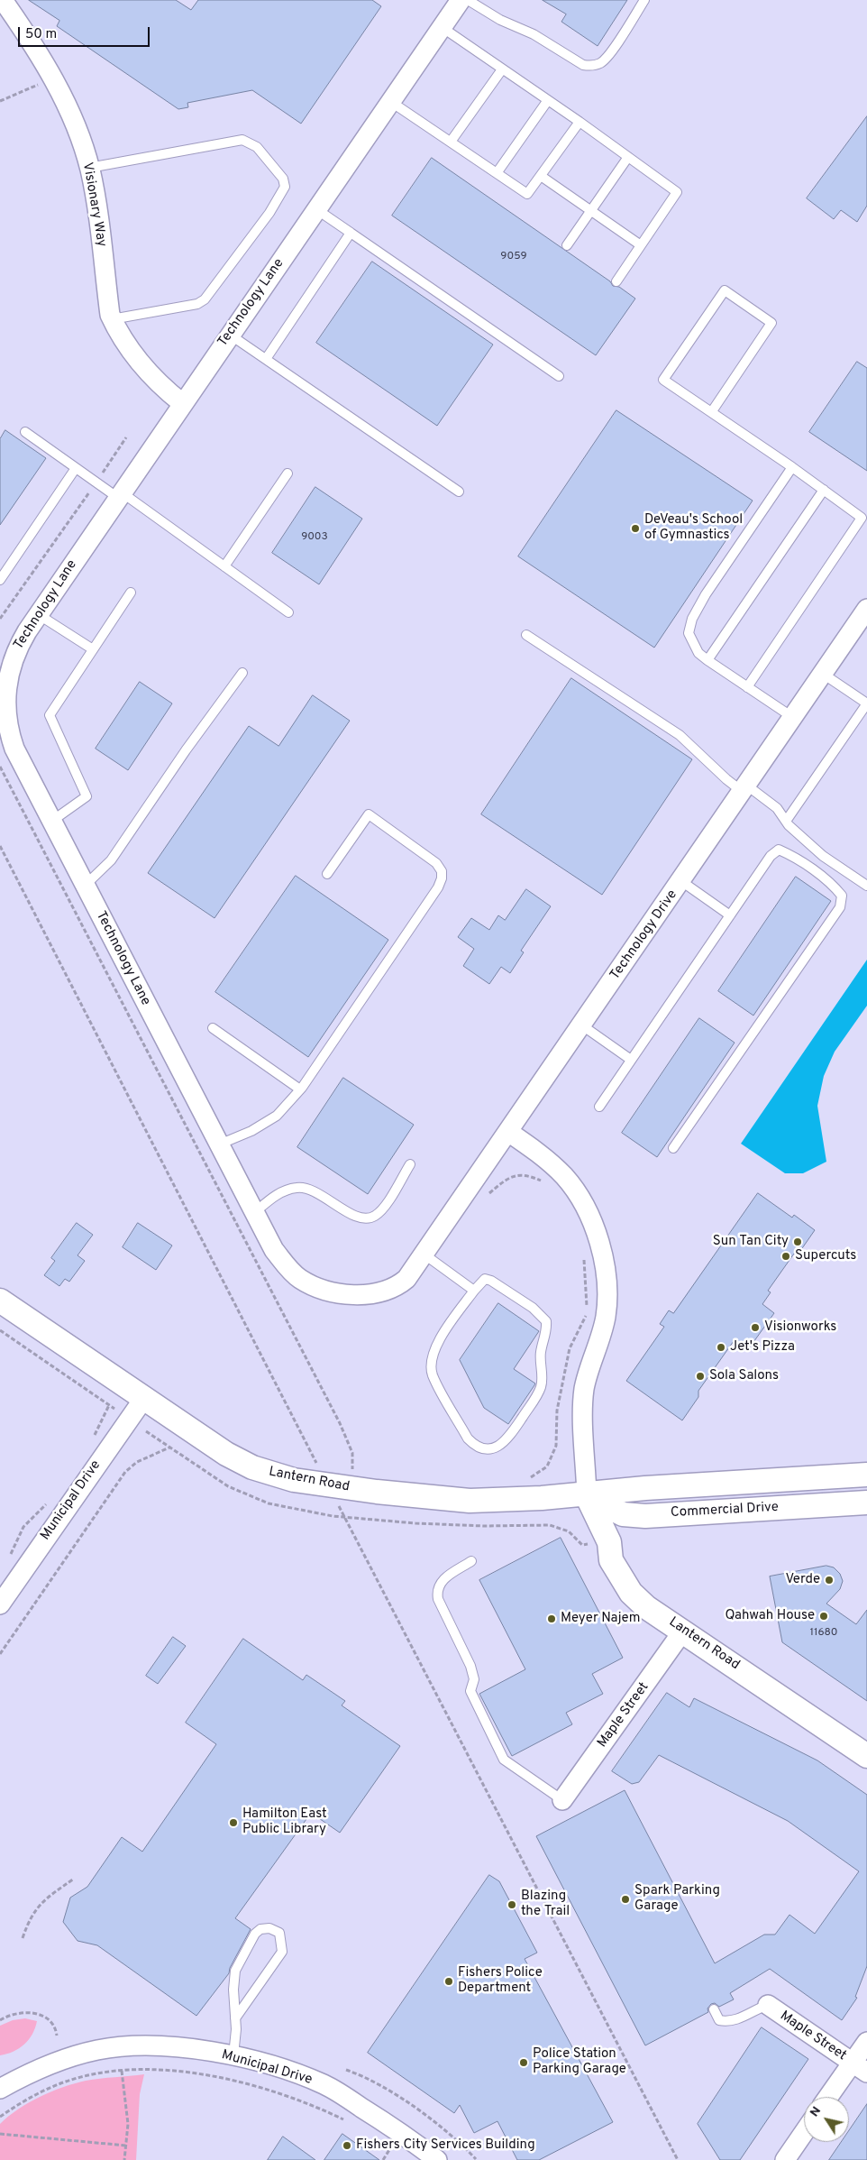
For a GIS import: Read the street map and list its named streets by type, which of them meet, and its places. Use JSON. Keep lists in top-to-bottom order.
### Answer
{
  "streets": {
    "street": [
      "Visionary Way",
      "Technology Lane",
      "Technology Drive",
      "Lantern Road",
      "Municipal Drive",
      "Commercial Drive",
      "Maple Street"
    ]
  },
  "crossings": [
    ["Visionary Way", "Technology Lane"],
    ["Technology Lane", "Technology Drive"],
    ["Lantern Road", "Municipal Drive"],
    ["Lantern Road", "Commercial Drive"],
    ["Lantern Road", "Maple Street"]
  ],
  "places": [
    "DeVeau's School of Gymnastics",
    "Sun Tan City",
    "Supercuts",
    "Visionworks",
    "Jet's Pizza",
    "Sola Salons",
    "Verde",
    "Qahwah House",
    "Meyer Najem",
    "Hamilton East Public Library",
    "Spark Parking Garage",
    "Blazing the Trail",
    "Fishers Police Department",
    "Police Station Parking Garage",
    "Fishers City Services Building"
  ],
  "house_numbers": ["9059", "9003", "11680"],
  "scale_bar": "50 m",
  "north": "top left"
}
